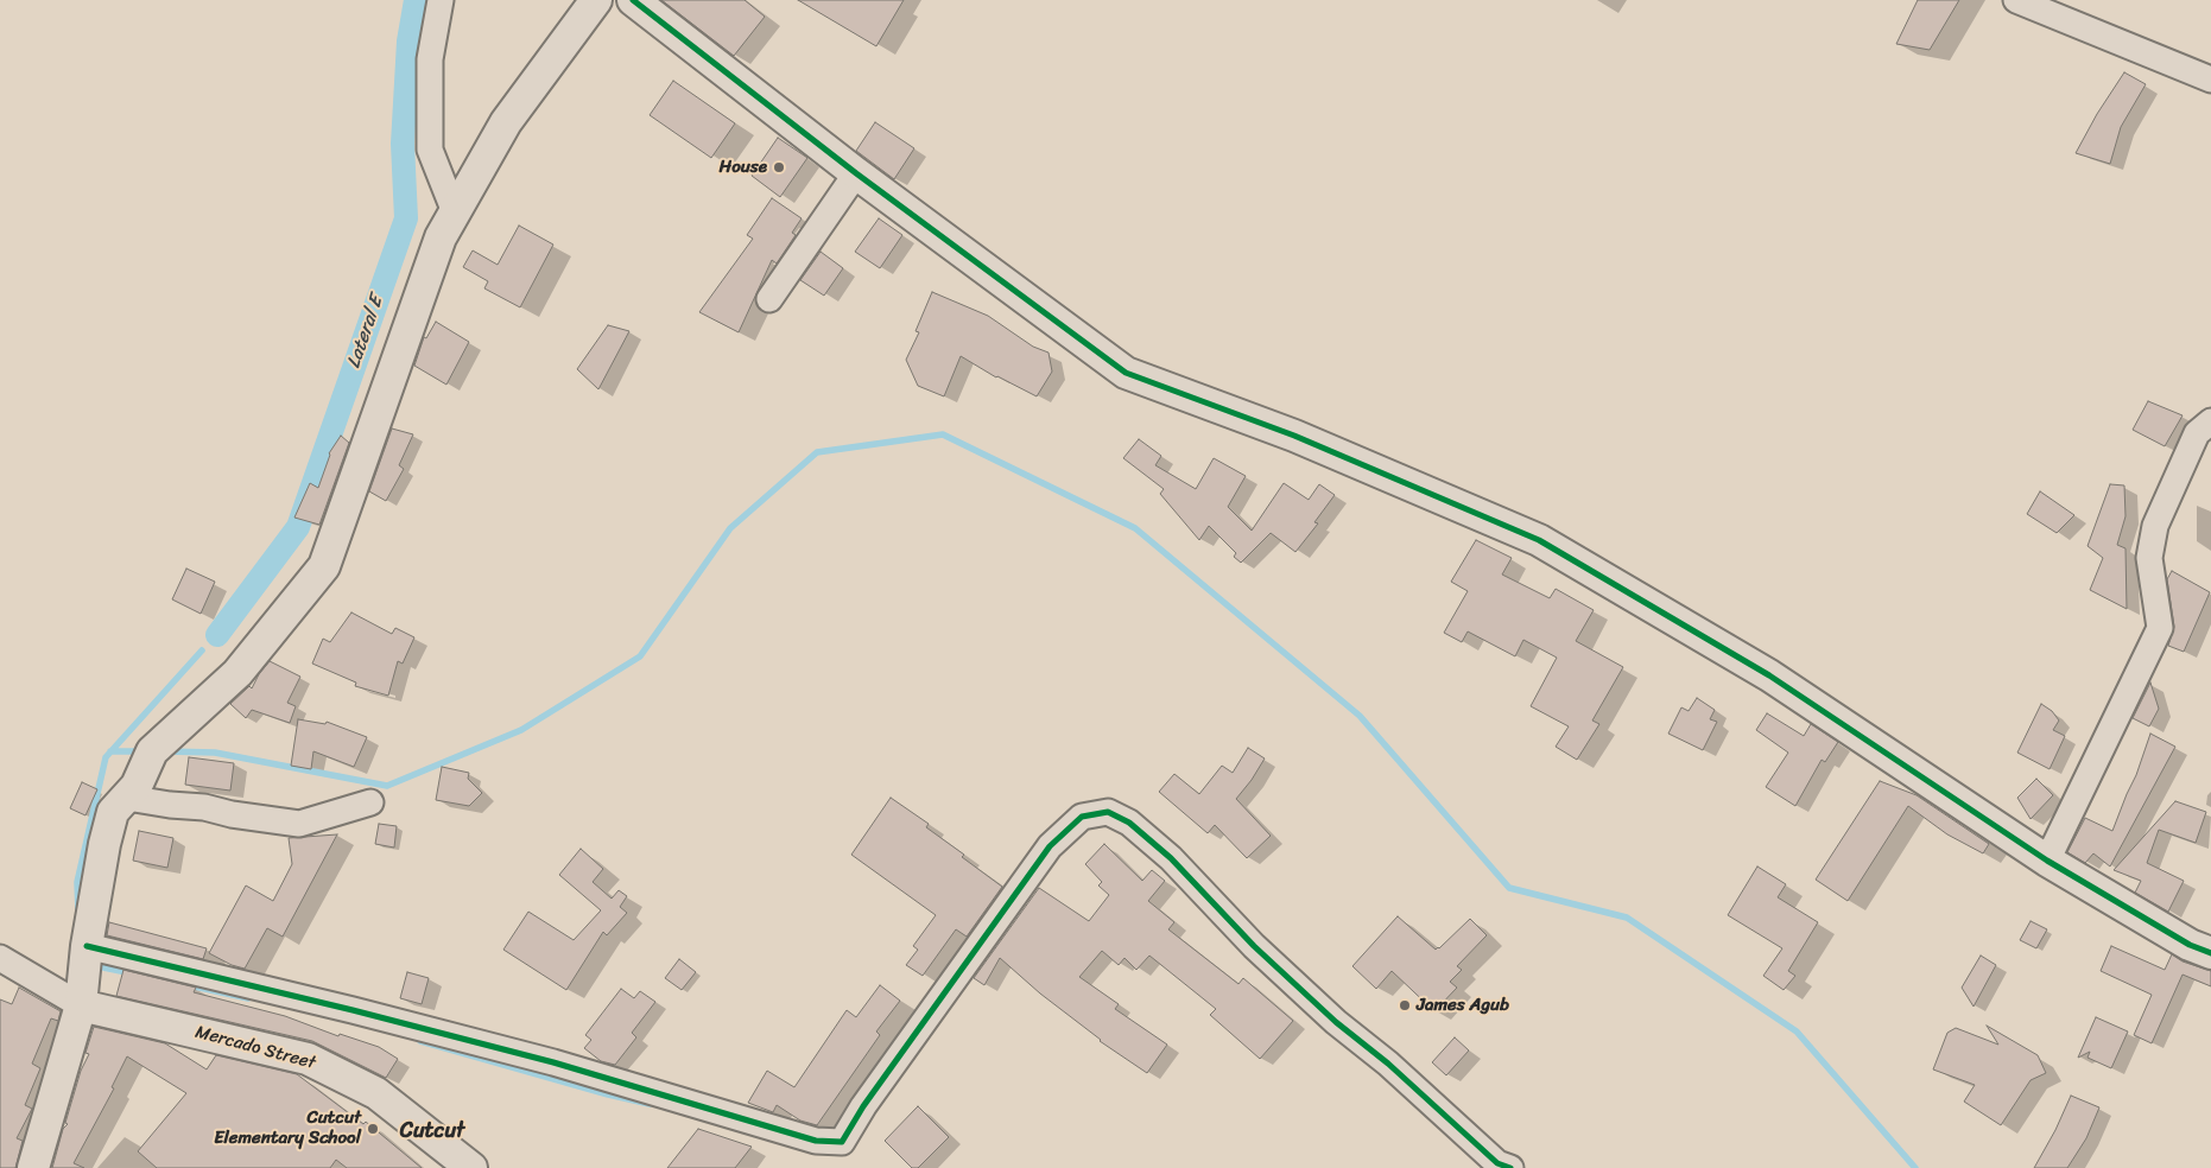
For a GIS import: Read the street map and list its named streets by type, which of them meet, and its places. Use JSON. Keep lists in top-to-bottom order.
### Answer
{
  "streets": {
    "street": ["Mercado Street"]
  },
  "districts": ["Cutcut"],
  "water": ["Lateral E"],
  "places": ["House", "James Agub", "Cutcut Elementary School"]
}
